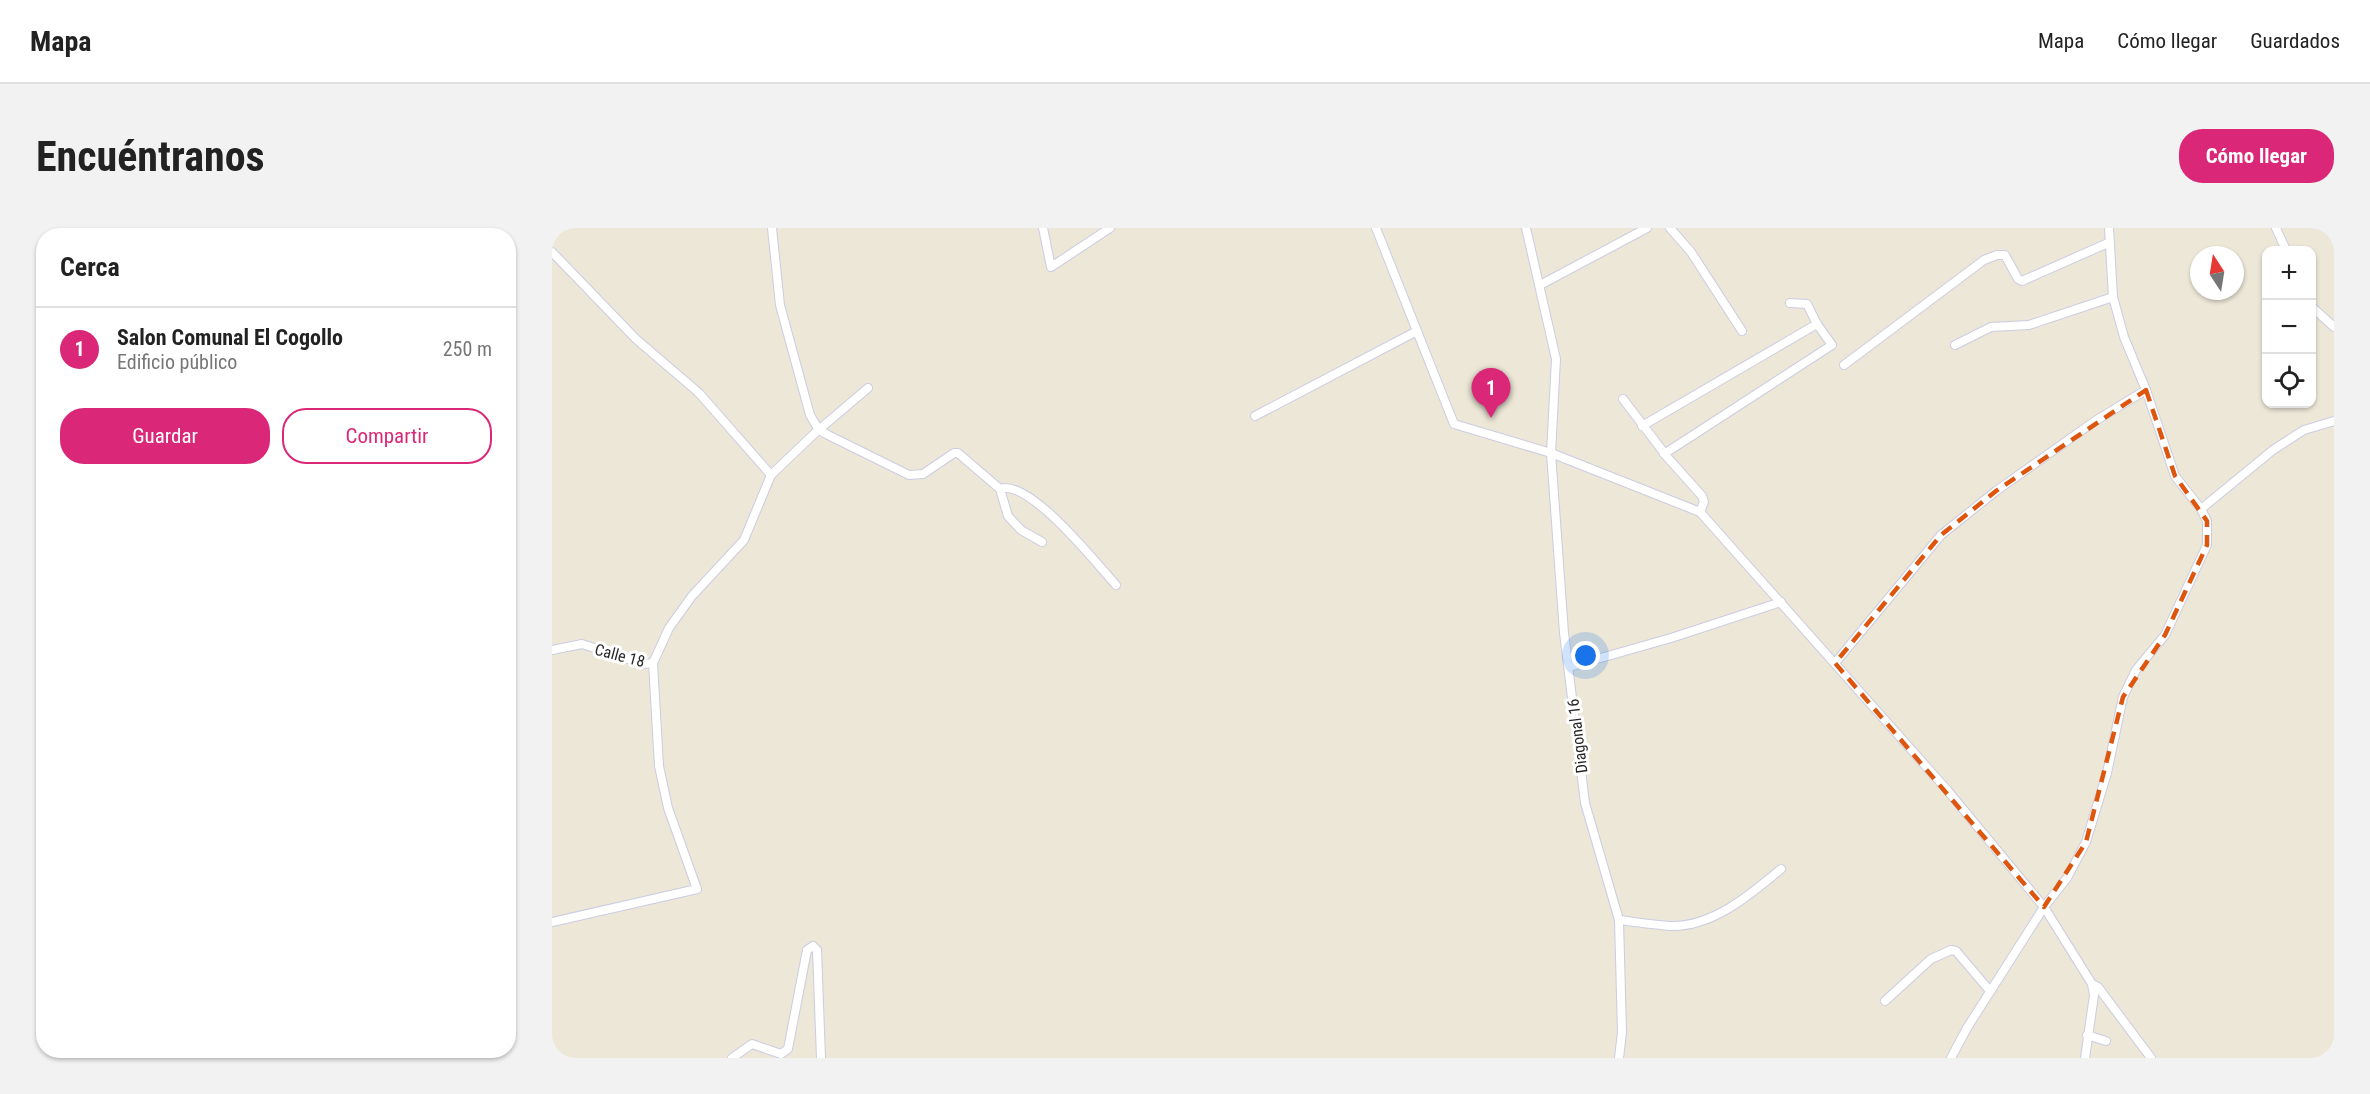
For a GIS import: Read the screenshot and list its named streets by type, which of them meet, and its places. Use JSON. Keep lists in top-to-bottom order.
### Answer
{
  "streets": {
    "street": ["Calle 18", "Diagonal 16"]
  },
  "north": "top",
  "page": {
    "header": "Mapa",
    "nav": ["Mapa", "Cómo llegar", "Guardados"],
    "buttons": [
      "Cómo llegar",
      ["Guardar", "Compartir"]
    ],
    "title": "Encuéntranos",
    "heading": "Cerca",
    "map_buttons": ["+", "−"],
    "list": [
      {
        "mark": "1",
        "name": "Salon Comunal El Cogollo",
        "note": "Edificio público",
        "value": "250 m"
      }
    ],
    "pins": "1"
  }
}
